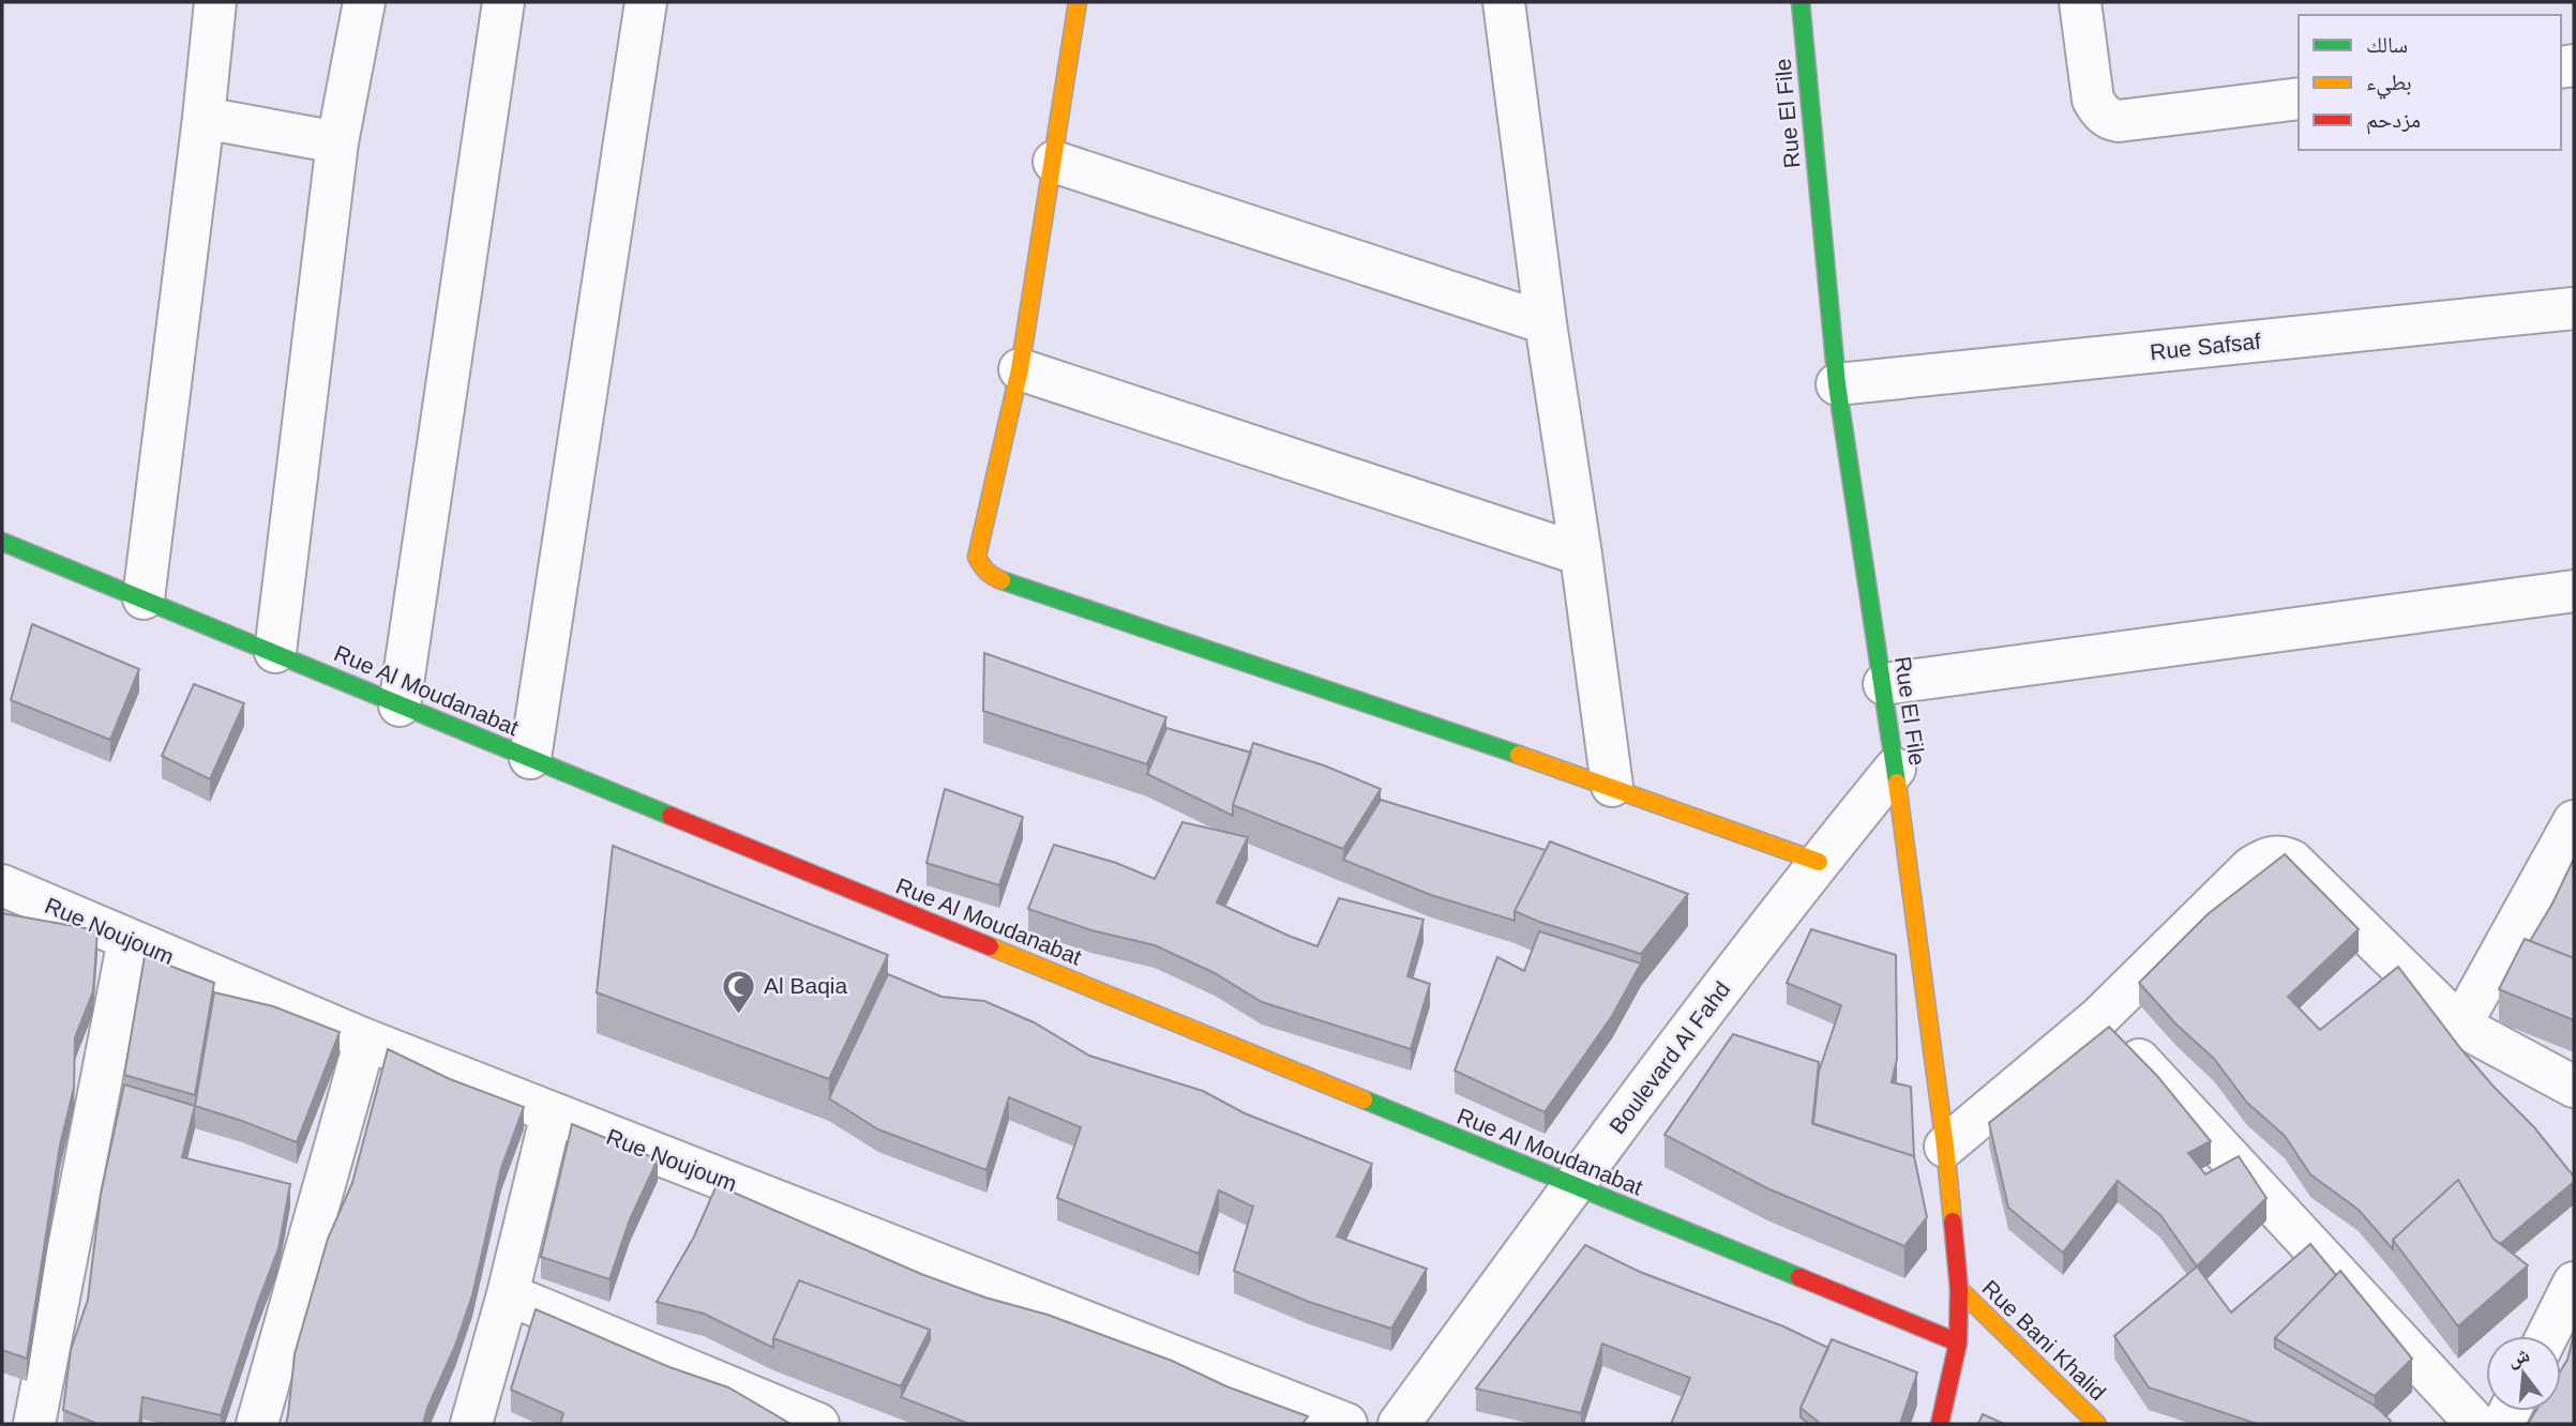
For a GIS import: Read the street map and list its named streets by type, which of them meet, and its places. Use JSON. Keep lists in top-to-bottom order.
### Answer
{
  "streets": {
    "street": [
      "Rue El File",
      "Rue Safsaf",
      "Rue Al Moudanabat",
      "Rue Noujoum",
      "Boulevard Al Fahd",
      "Rue Bani Khalid"
    ]
  },
  "crossings": [
    ["Rue El File", "Rue Safsaf"],
    ["Rue El File", "Rue Al Moudanabat"],
    ["Rue El File", "Boulevard Al Fahd"],
    ["Rue El File", "Rue Bani Khalid"],
    ["Rue Al Moudanabat", "Boulevard Al Fahd"]
  ],
  "places": {
    "mosque": ["Al Baqia"]
  },
  "legend": ["سالك", "بطيء", "مزدحم"],
  "north": "top"
}
